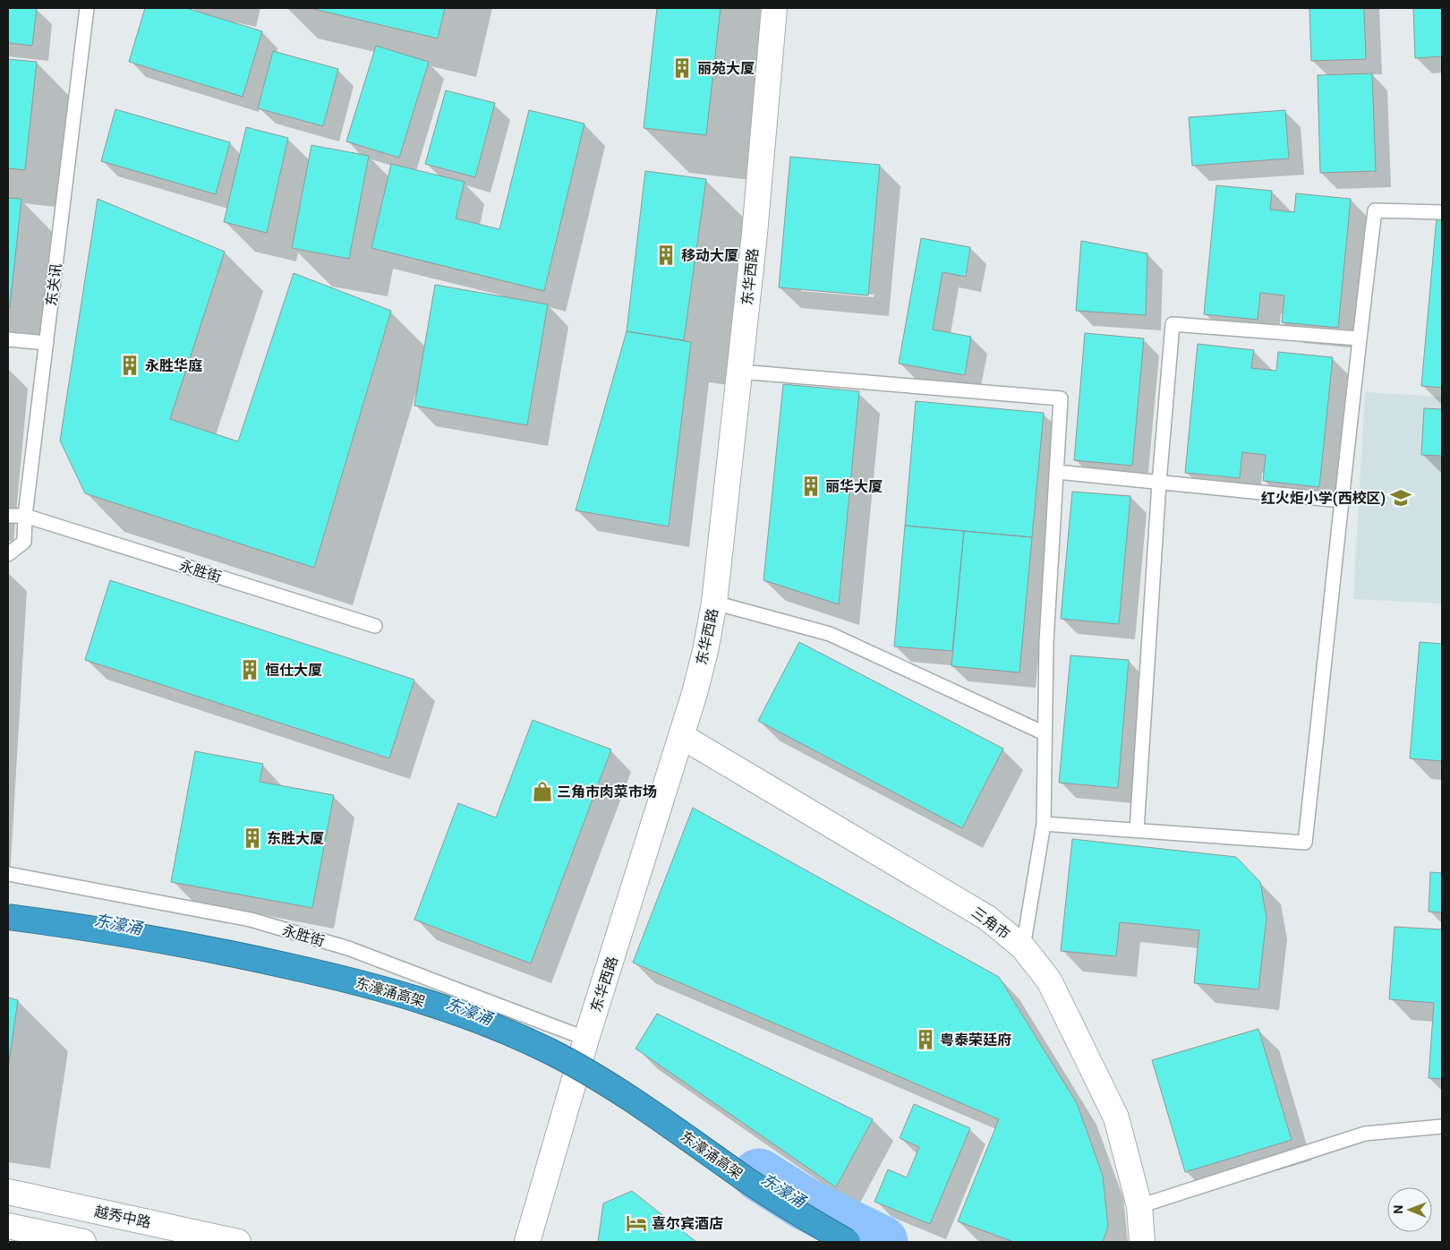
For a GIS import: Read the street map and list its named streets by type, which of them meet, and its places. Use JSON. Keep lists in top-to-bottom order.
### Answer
{
  "streets": {
    "highway": ["东濠涌高架"],
    "street": ["东华西路", "三角市", "越秀中路"],
    "lane": ["东关讯", "永胜街"]
  },
  "crossings": [
    ["东华西路", "永胜街"],
    ["东华西路", "三角市"],
    ["东关讯", "永胜街"]
  ],
  "water": ["东濠涌"],
  "places": {
    "building": [
      "丽苑大厦",
      "移动大厦",
      "永胜华庭",
      "丽华大厦",
      "恒仕大厦",
      "东胜大厦",
      "粤泰荣廷府"
    ],
    "school or university": ["红火炬小学(西校区)"],
    "shop": ["三角市肉菜市场"],
    "hotel": ["喜尔宾酒店"]
  },
  "north": "left"
}
